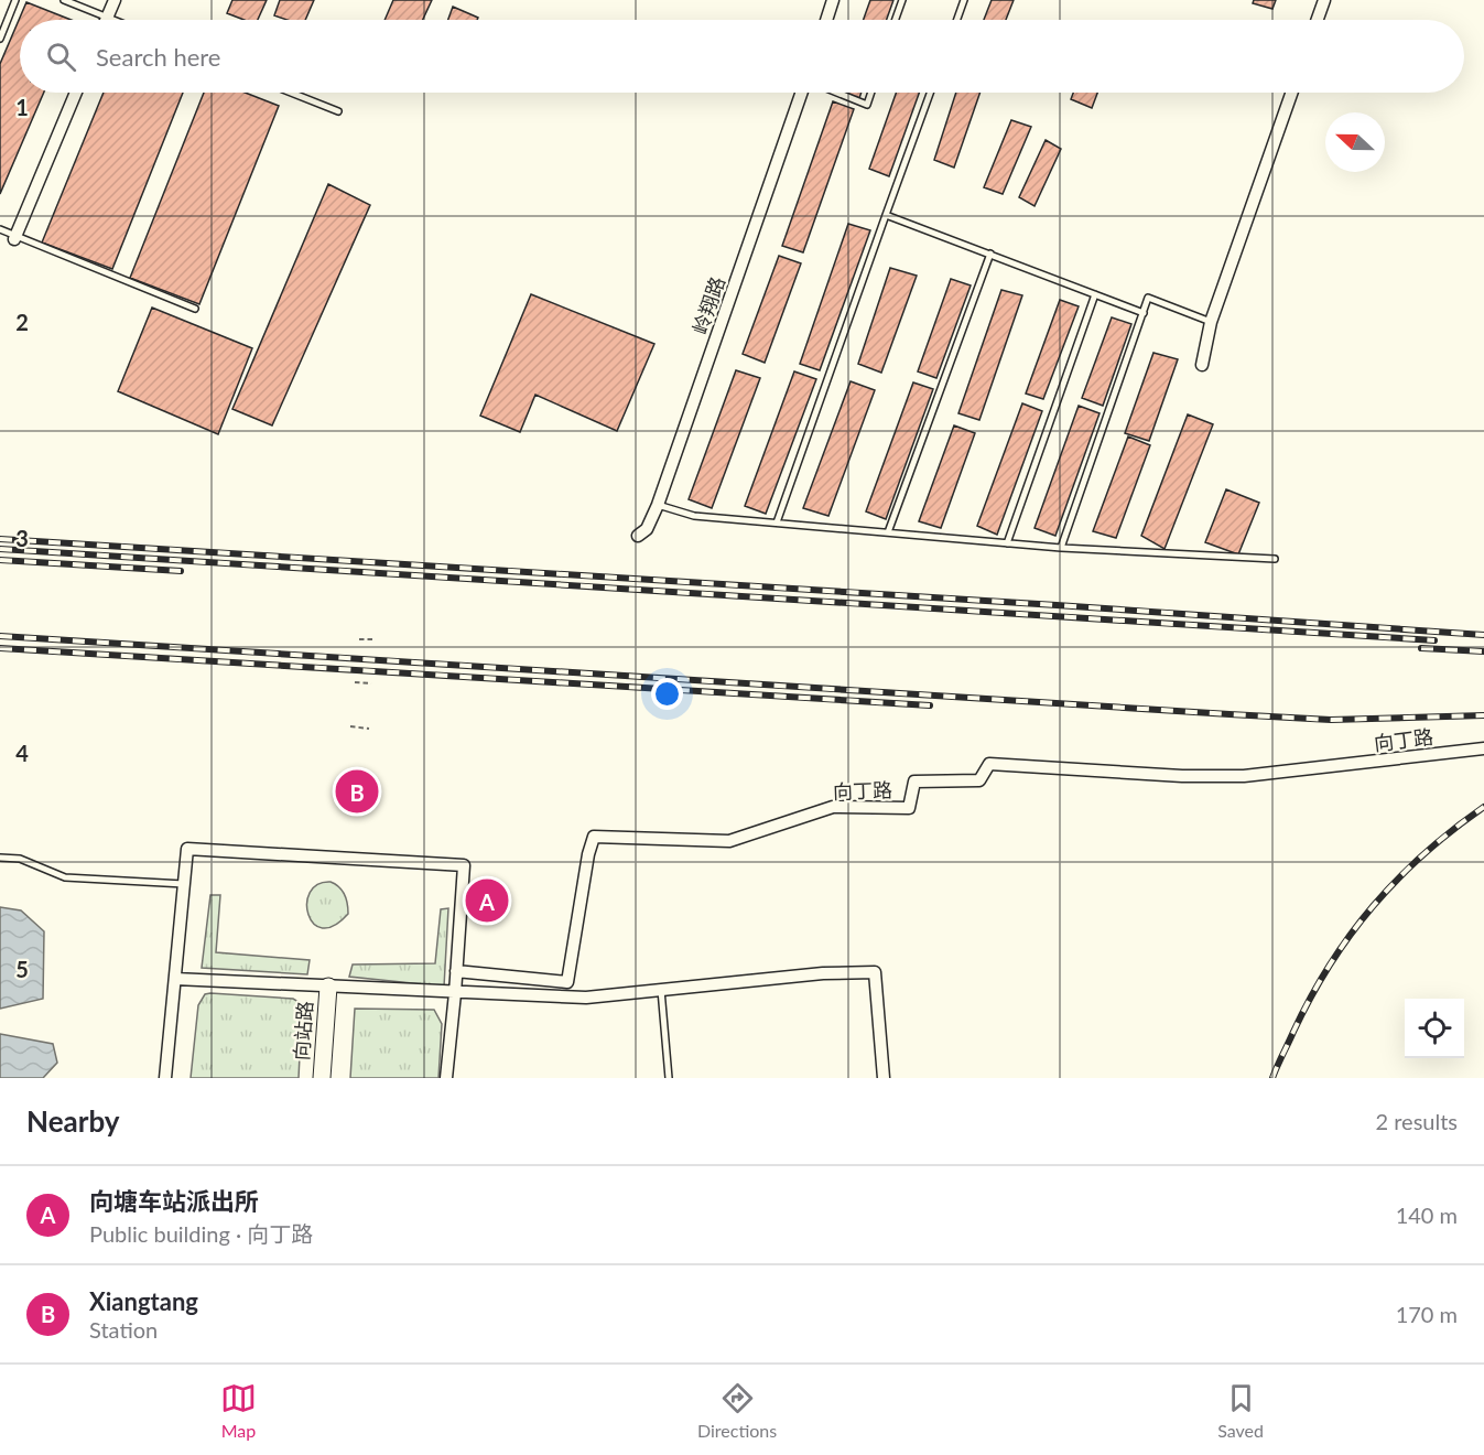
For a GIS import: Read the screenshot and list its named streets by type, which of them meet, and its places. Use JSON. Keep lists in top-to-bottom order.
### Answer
{
  "streets": {
    "street": ["岭翔路", "向丁路", "向站路"]
  },
  "north": "left",
  "page": {
    "search": "Search here",
    "pins": ["B", "A"],
    "heading": ["Nearby", "2 results"],
    "list": [
      {
        "mark": "A",
        "name": "向塘车站派出所",
        "note": "Public building · 向丁路",
        "value": "140 m"
      },
      {
        "mark": "B",
        "name": "Xiangtang",
        "note": "Station",
        "value": "170 m"
      }
    ],
    "nav": ["Map", "Directions", "Saved"]
  },
  "grid": {
    "rows": [
      "1",
      "2",
      "3",
      "4",
      "5"
    ]
  }
}
